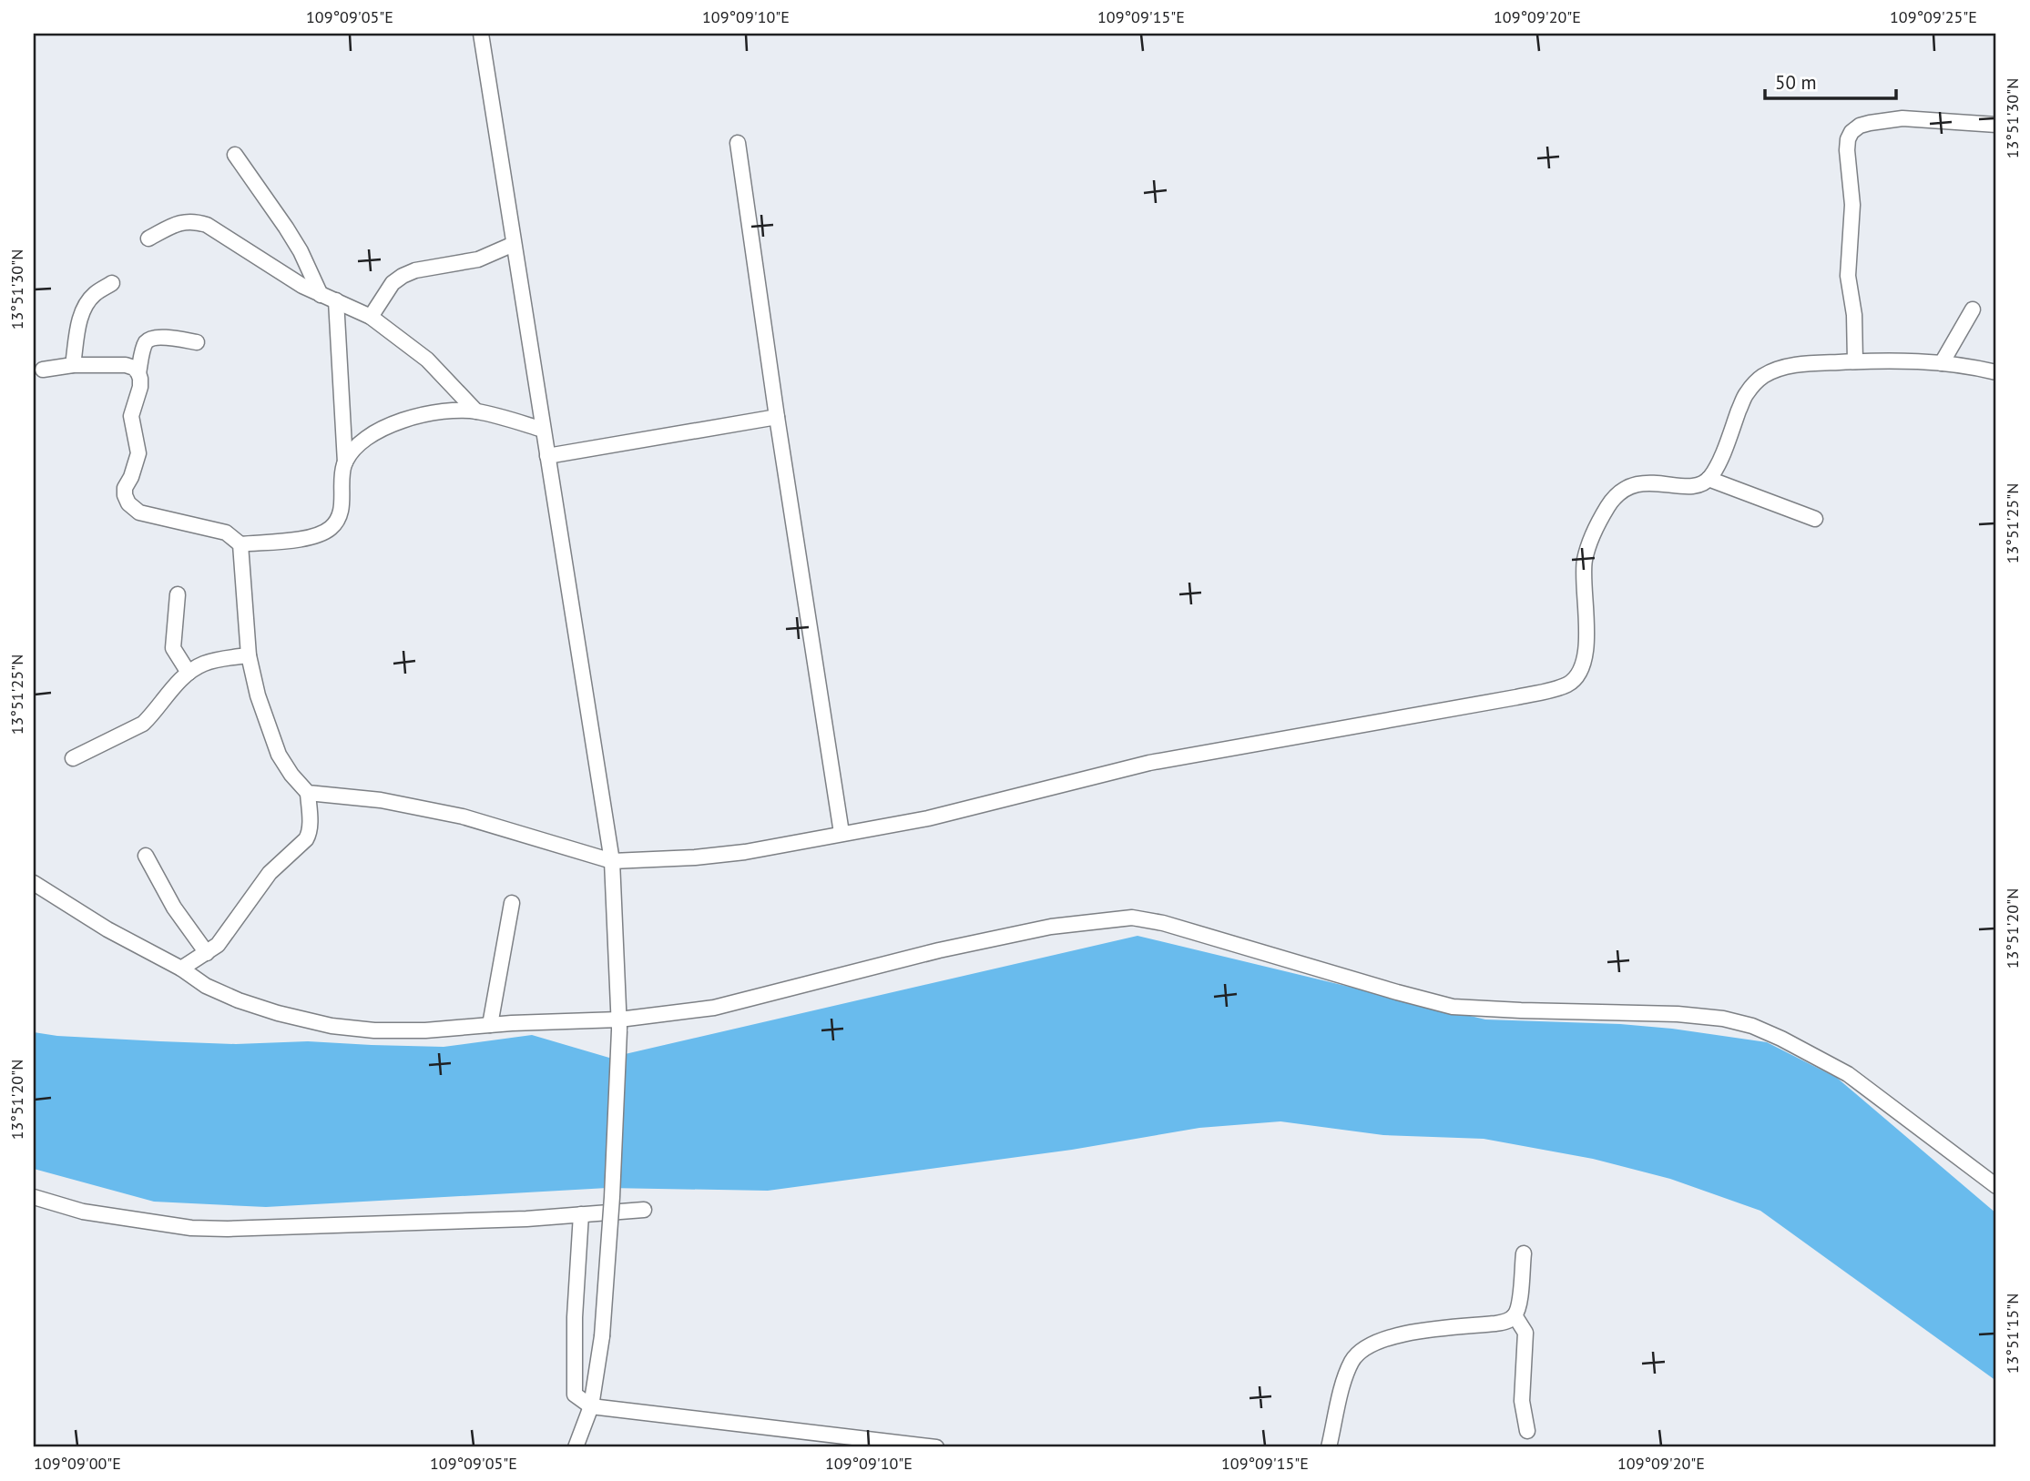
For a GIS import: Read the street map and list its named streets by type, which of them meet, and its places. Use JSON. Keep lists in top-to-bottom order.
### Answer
{
  "scale_bar": "50 m",
  "coordinates": [
    "109°09'05\"E",
    "109°09'10\"E",
    "109°09'15\"E",
    "109°09'20\"E",
    "109°09'25\"E",
    "13°51'30\"N",
    "13°51'25\"N",
    "13°51'20\"N",
    "13°51'15\"N",
    "109°09'00\"E"
  ]
}
